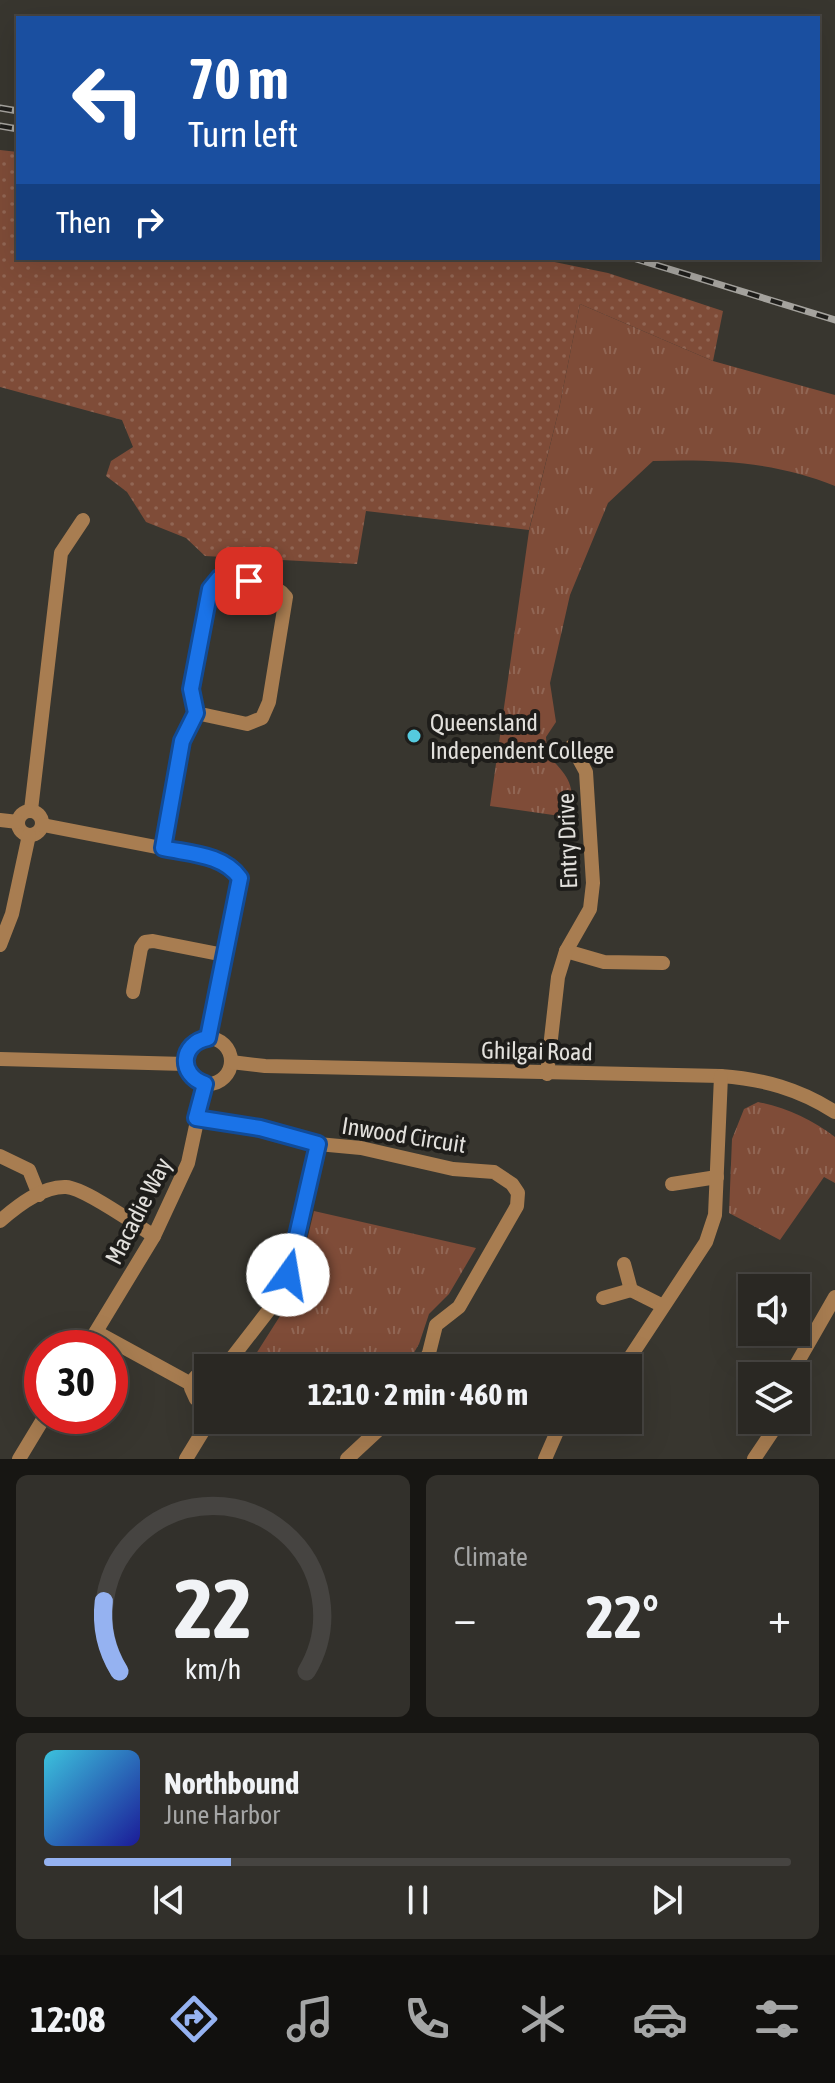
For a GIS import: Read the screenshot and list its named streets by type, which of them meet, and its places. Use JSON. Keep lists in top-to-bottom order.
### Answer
{
  "streets": {
    "street": [
      "Entry Drive",
      "Ghilgai Road",
      "Inwood Circuit",
      "Macadie Way"
    ]
  },
  "crossings": [
    ["Entry Drive", "Ghilgai Road"],
    ["Ghilgai Road", "Macadie Way"]
  ],
  "places": ["Queensland Independent College"],
  "page": {
    "turn": ["70 m", "Turn left"],
    "then": "Then",
    "limit": "30",
    "trip": "12:10 · 2 min · 460 m",
    "tile": "Climate",
    "heat": ["−", "22°", "+"],
    "song": ["Northbound", "June Harbor"],
    "tabs": "12:08",
    "gauge": ["22", "km/h"]
  }
}
